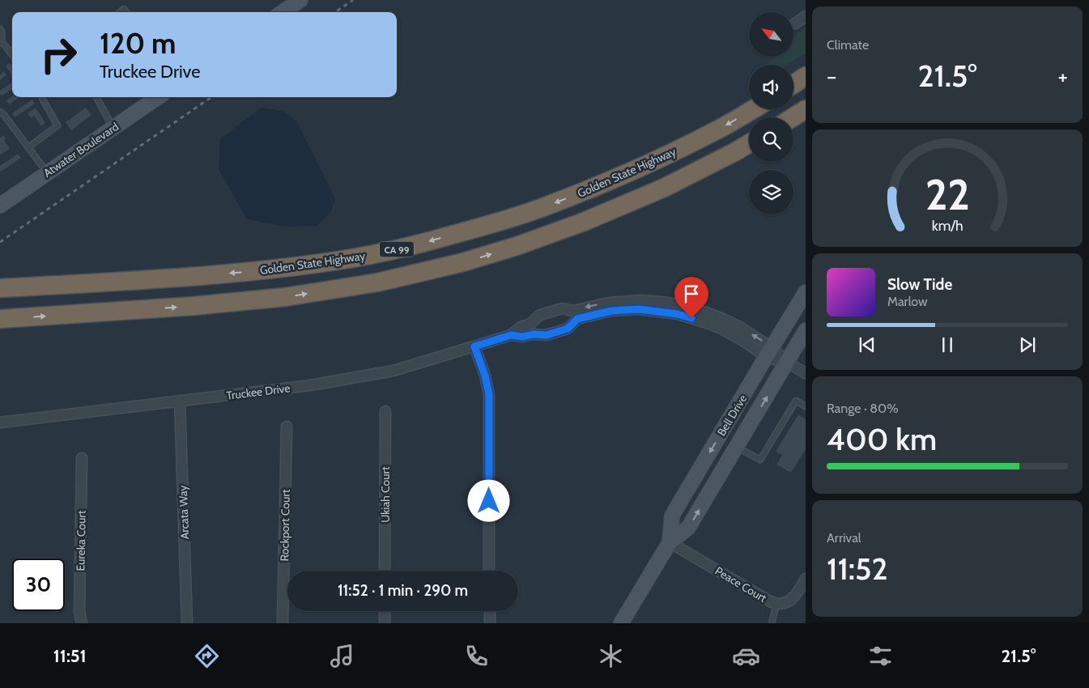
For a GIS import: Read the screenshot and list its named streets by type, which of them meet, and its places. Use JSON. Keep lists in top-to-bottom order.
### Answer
{
  "streets": {
    "highway": ["Golden State Highway", "CA 99"],
    "street": [
      "Atwater Boulevard",
      "Truckee Drive",
      "Bell Drive",
      "Ukiah Court",
      "Arcata Way",
      "Rockport Court",
      "Eureka Court",
      "Peace Court"
    ]
  },
  "crossings": [
    ["Truckee Drive", "Bell Drive"],
    ["Truckee Drive", "Arcata Way"],
    ["Bell Drive", "Peace Court"]
  ],
  "north": "top left",
  "page": {
    "tile": [
      "Climate",
      ["Range · 80%", "400 km"],
      ["Arrival", "11:52"]
    ],
    "turn": ["120 m", "Truckee Drive"],
    "heat": ["−", "21.5°", "+"],
    "song": ["Slow Tide", "Marlow"],
    "limit": "30",
    "trip": "11:52 · 1 min · 290 m",
    "tabs": ["11:51", "21.5°"],
    "gauge": ["22", "km/h"]
  }
}
